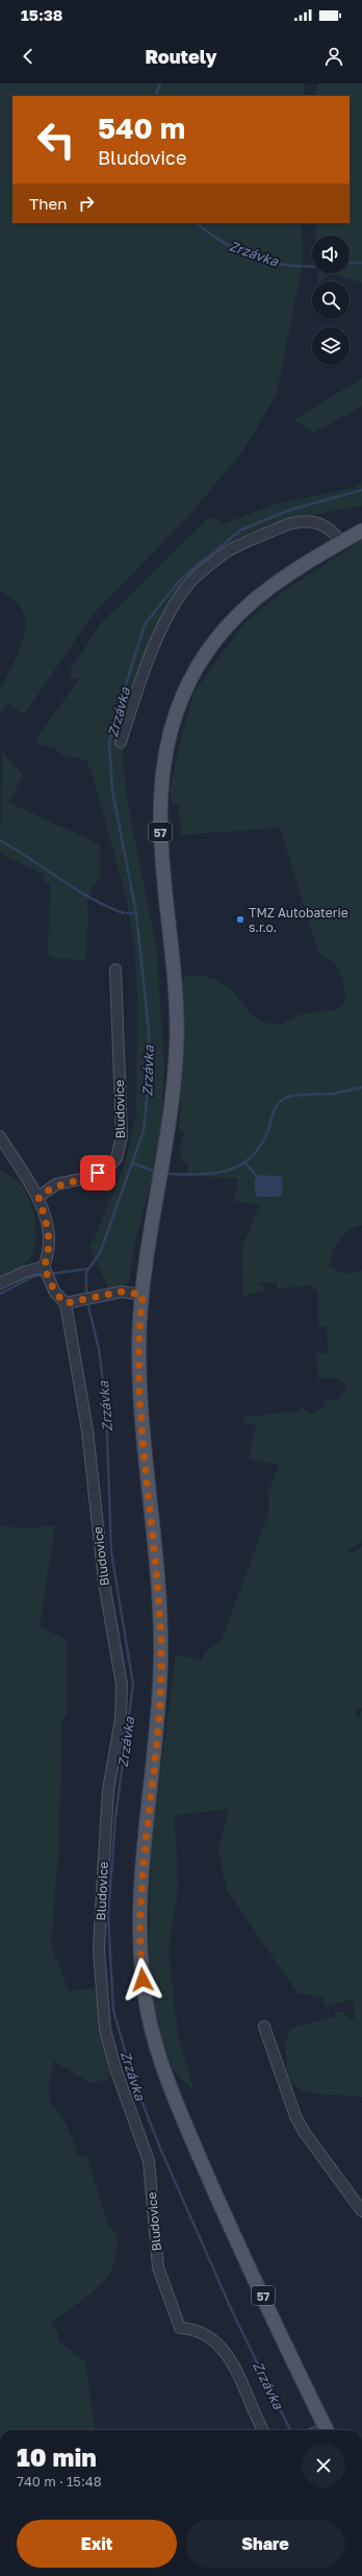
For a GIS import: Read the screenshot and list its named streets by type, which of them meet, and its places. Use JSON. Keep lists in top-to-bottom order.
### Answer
{
  "streets": {
    "main road": ["57"],
    "street": ["Bludovice"]
  },
  "water": ["Zrzávka"],
  "places": ["TMZ Autobaterie s.r.o."],
  "page": {
    "status": "15:38",
    "header": "Routely",
    "turn": ["540 m", "Bludovice"],
    "then": "Then",
    "heading": ["10 min", "740 m · 15:48"],
    "buttons": ["Exit", "Share"]
  }
}
